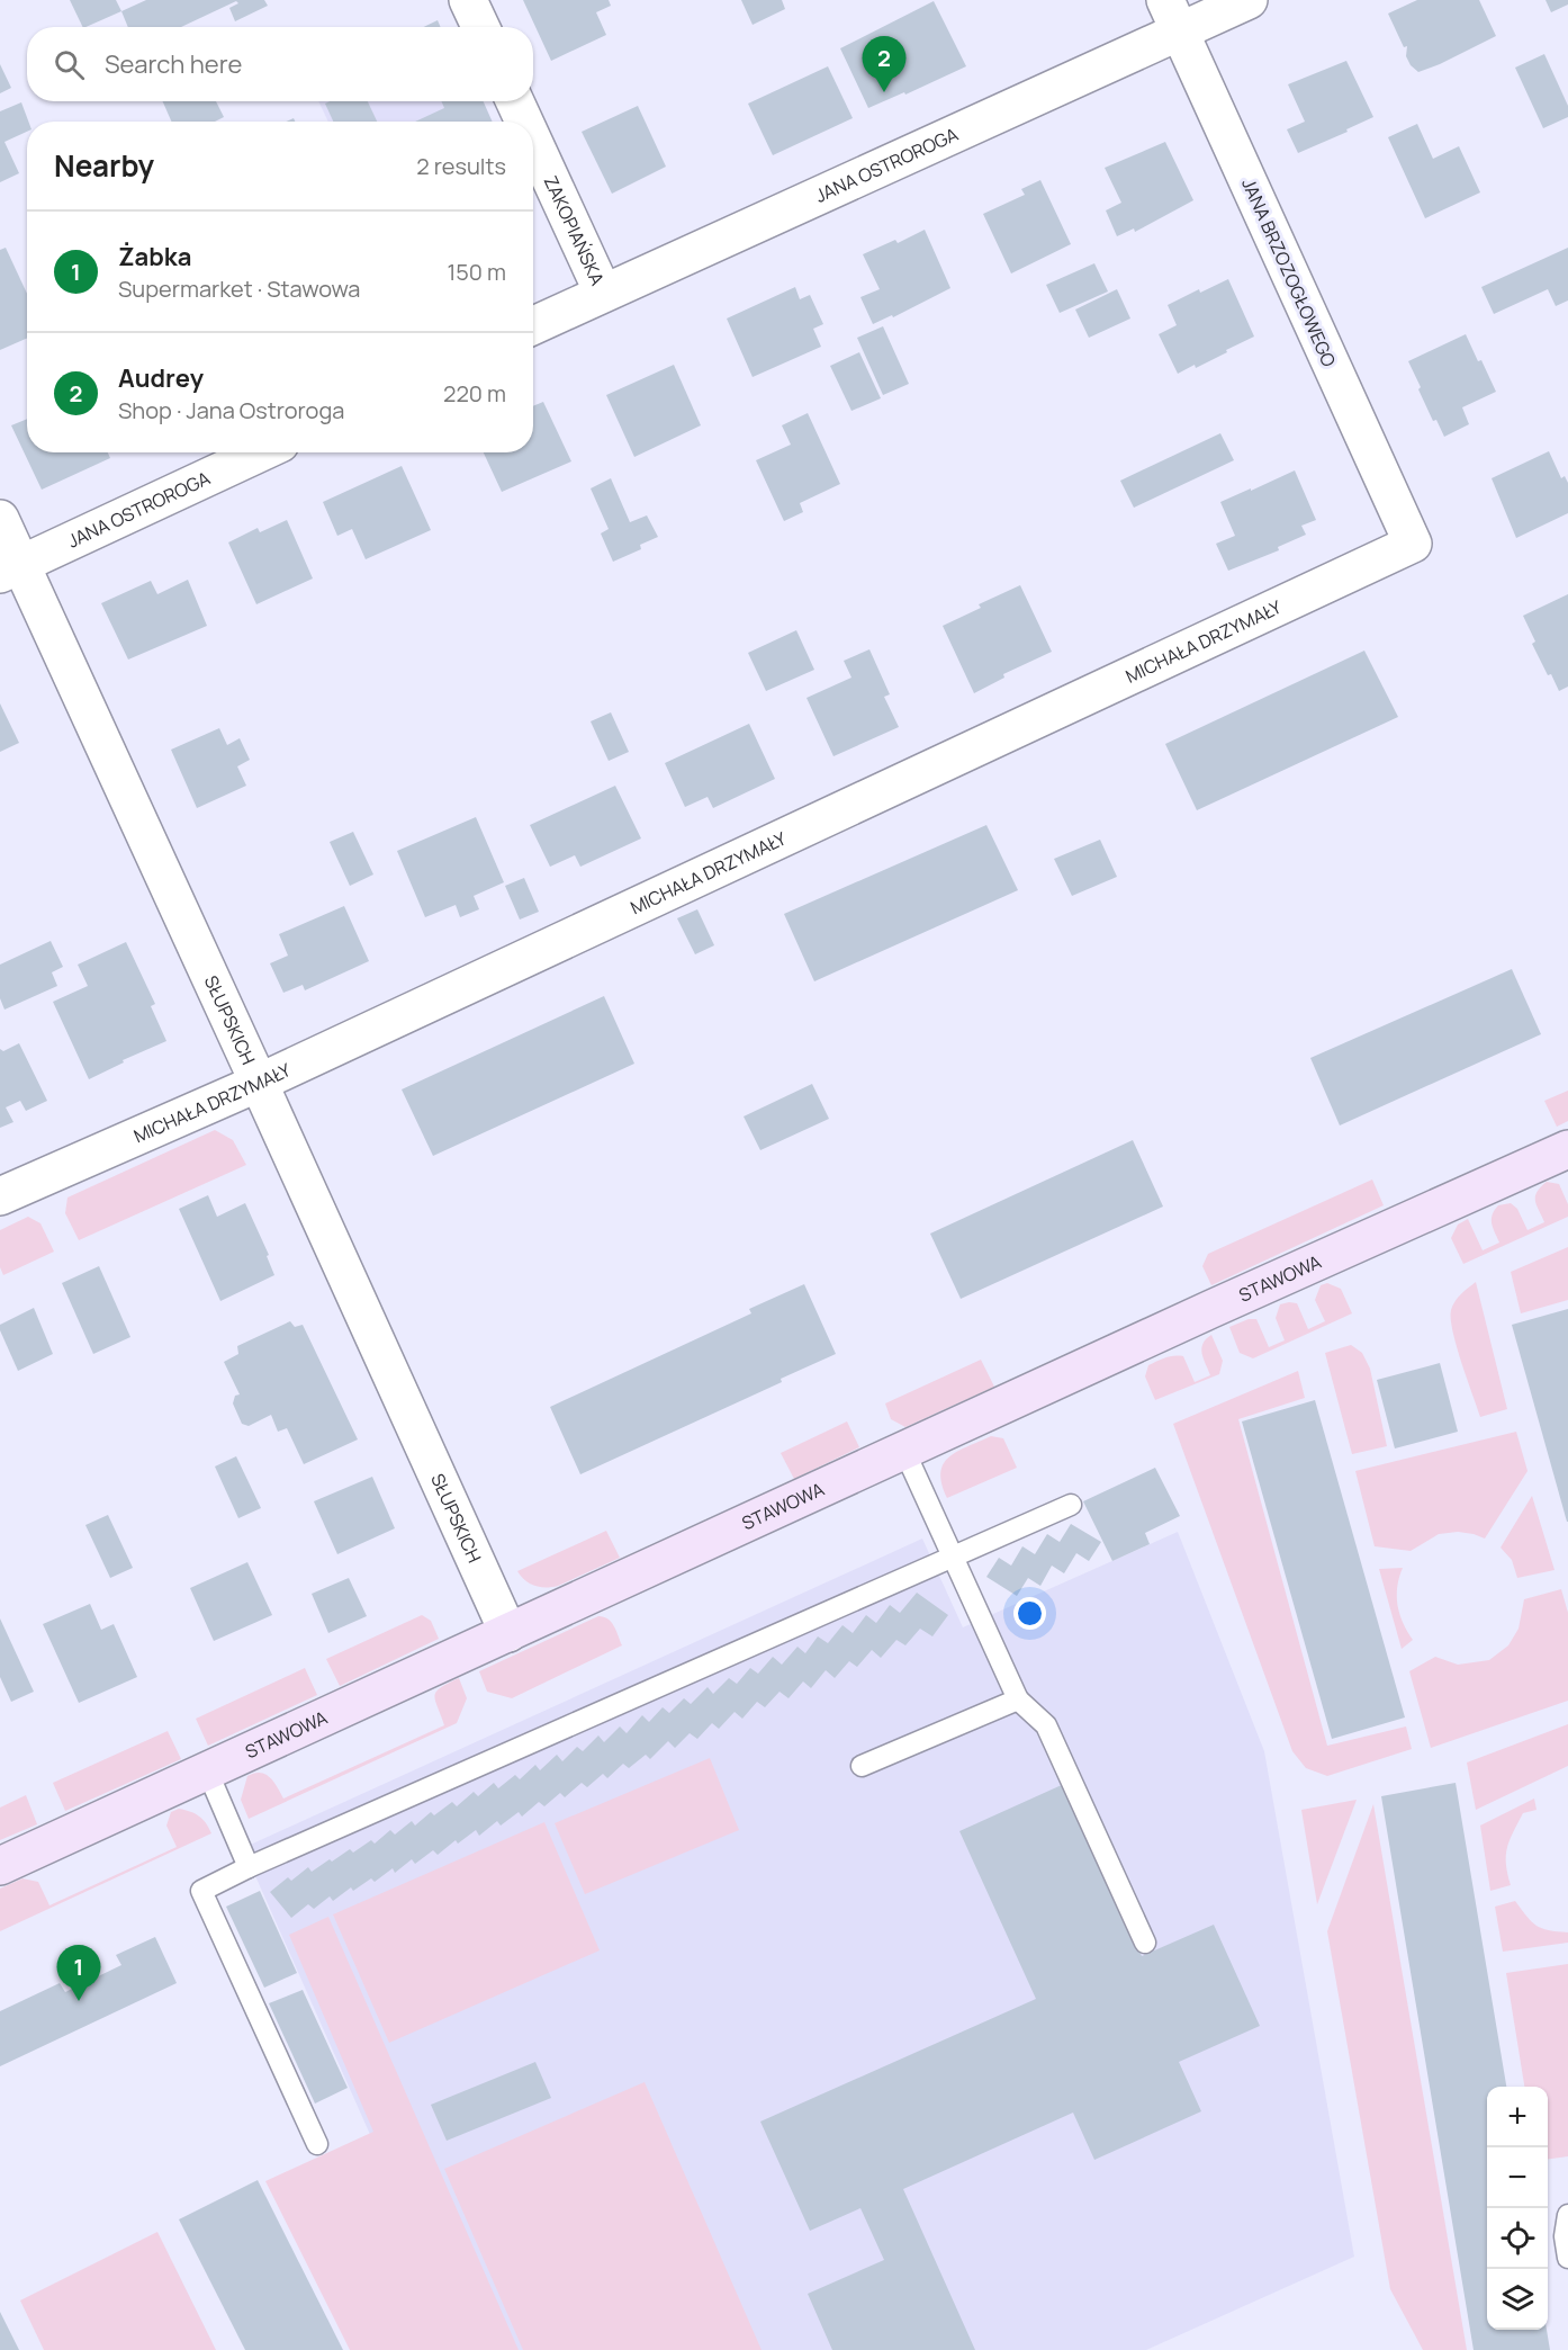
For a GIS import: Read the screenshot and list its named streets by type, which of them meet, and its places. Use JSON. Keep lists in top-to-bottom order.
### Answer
{
  "streets": {
    "street": [
      "JANA OSTROROGA",
      "ZAKOPIAŃSKA",
      "JANA BRZOZOGŁOWEGO",
      "MICHAŁA DRZYMAŁY",
      "SŁUPSKICH",
      "STAWOWA"
    ]
  },
  "crossings": [
    ["JANA OSTROROGA", "ZAKOPIAŃSKA"],
    ["JANA OSTROROGA", "JANA BRZOZOGŁOWEGO"],
    ["JANA OSTROROGA", "SŁUPSKICH"],
    ["JANA BRZOZOGŁOWEGO", "MICHAŁA DRZYMAŁY"],
    ["MICHAŁA DRZYMAŁY", "SŁUPSKICH"],
    ["SŁUPSKICH", "STAWOWA"]
  ],
  "page": {
    "search": "Search here",
    "pins": ["2", "1"],
    "heading": ["Nearby", "2 results"],
    "list": [
      {
        "mark": "1",
        "name": "Żabka",
        "note": "Supermarket · Stawowa",
        "value": "150 m"
      },
      {
        "mark": "2",
        "name": "Audrey",
        "note": "Shop · Jana Ostroroga",
        "value": "220 m"
      }
    ],
    "map_buttons": ["+", "−"]
  }
}
